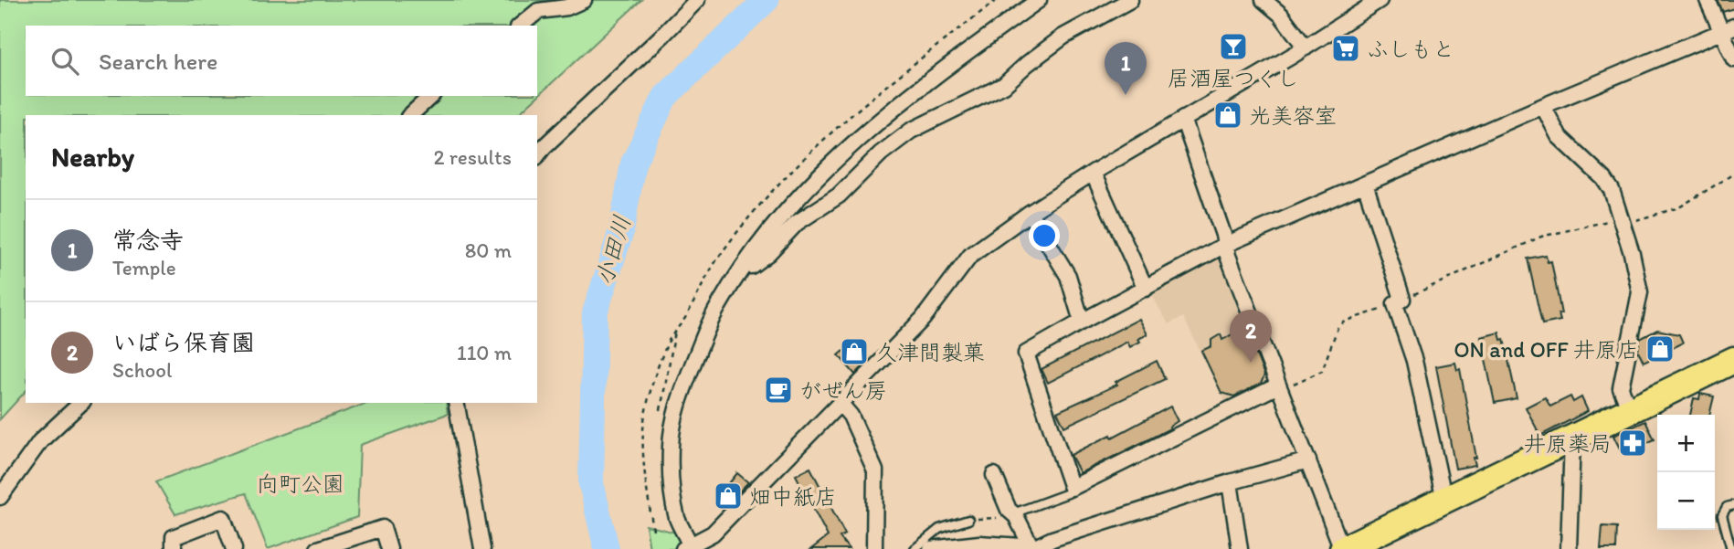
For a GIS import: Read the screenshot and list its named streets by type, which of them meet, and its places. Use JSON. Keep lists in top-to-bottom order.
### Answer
{
  "water": ["小田川"],
  "parks": ["向町公園"],
  "places": {
    "bar": ["居酒屋つくし"],
    "supermarket": ["ふしもと"],
    "shop": [
      "光美容室",
      "ON and OFF 井原店",
      "久津間製菓",
      "畑中紙店"
    ],
    "cafe": ["がぜん房"],
    "pharmacy": ["井原薬局"]
  },
  "page": {
    "search": "Search here",
    "pins": ["1", "2"],
    "heading": ["Nearby", "2 results"],
    "list": [
      {
        "mark": "1",
        "name": "常念寺",
        "note": "Temple",
        "value": "80 m"
      },
      {
        "mark": "2",
        "name": "いばら保育園",
        "note": "School",
        "value": "110 m"
      }
    ],
    "map_buttons": ["+", "−"]
  }
}
